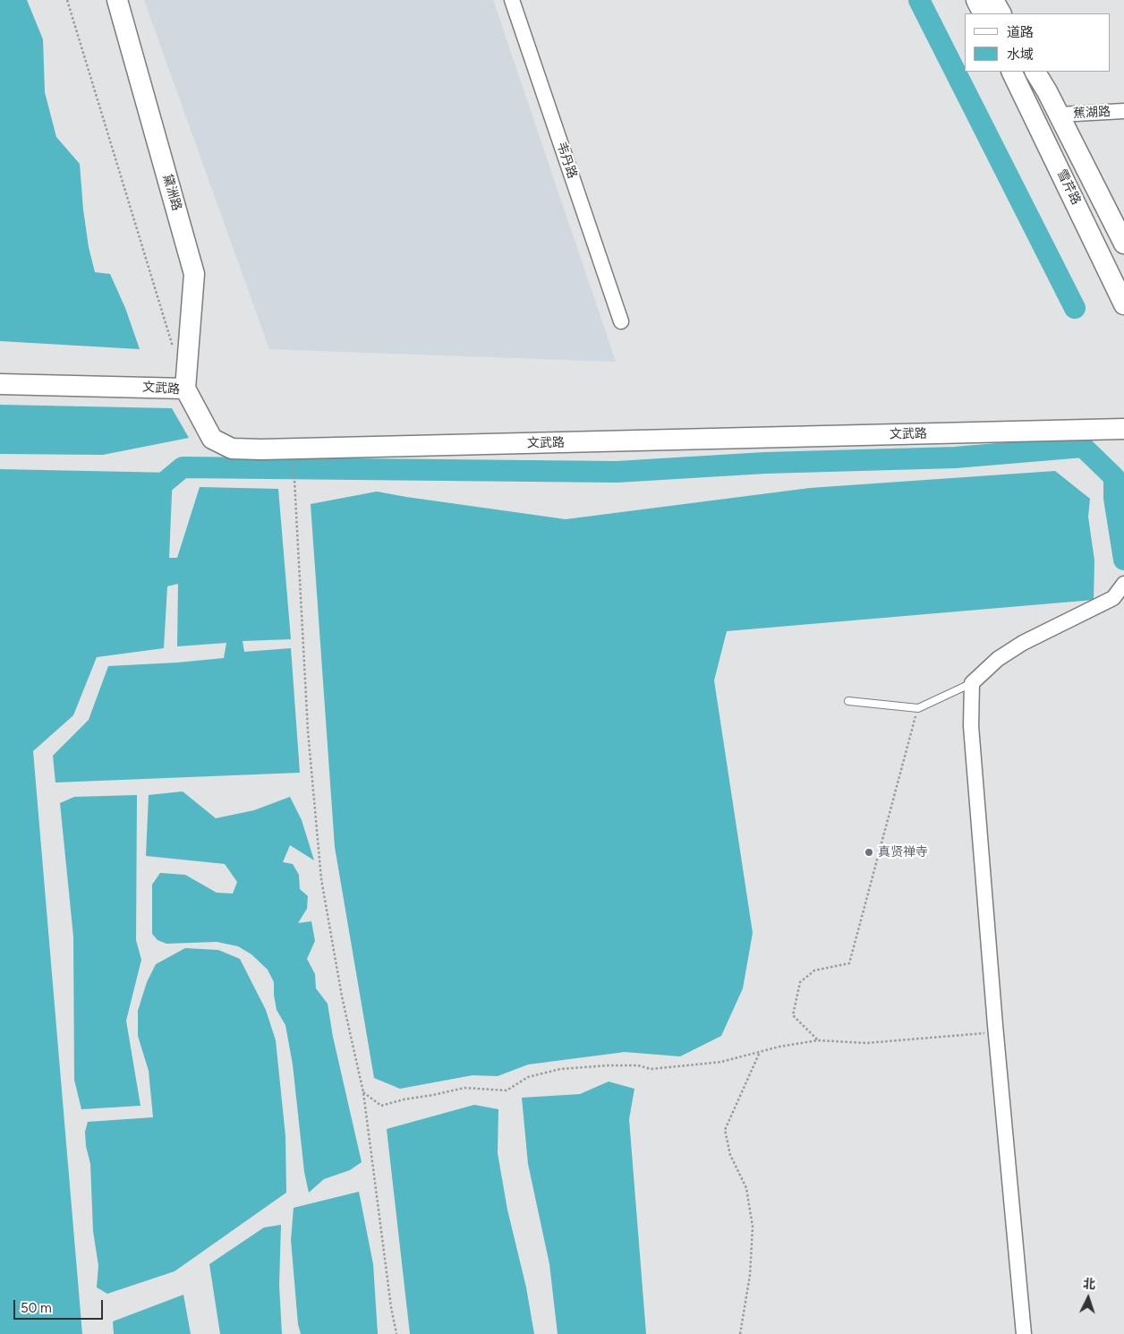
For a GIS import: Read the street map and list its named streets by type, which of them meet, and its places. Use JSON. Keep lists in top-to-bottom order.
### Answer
{
  "streets": {
    "main road": ["雪芹路", "黛洲路", "文武路"],
    "street": ["蕉湖路", "韦丹路"]
  },
  "crossings": [
    ["蕉湖路", "雪芹路"],
    ["黛洲路", "文武路"]
  ],
  "places": ["真贤禅寺"],
  "legend": ["道路", "水域"],
  "scale_bar": "50 m",
  "north": "top"
}
